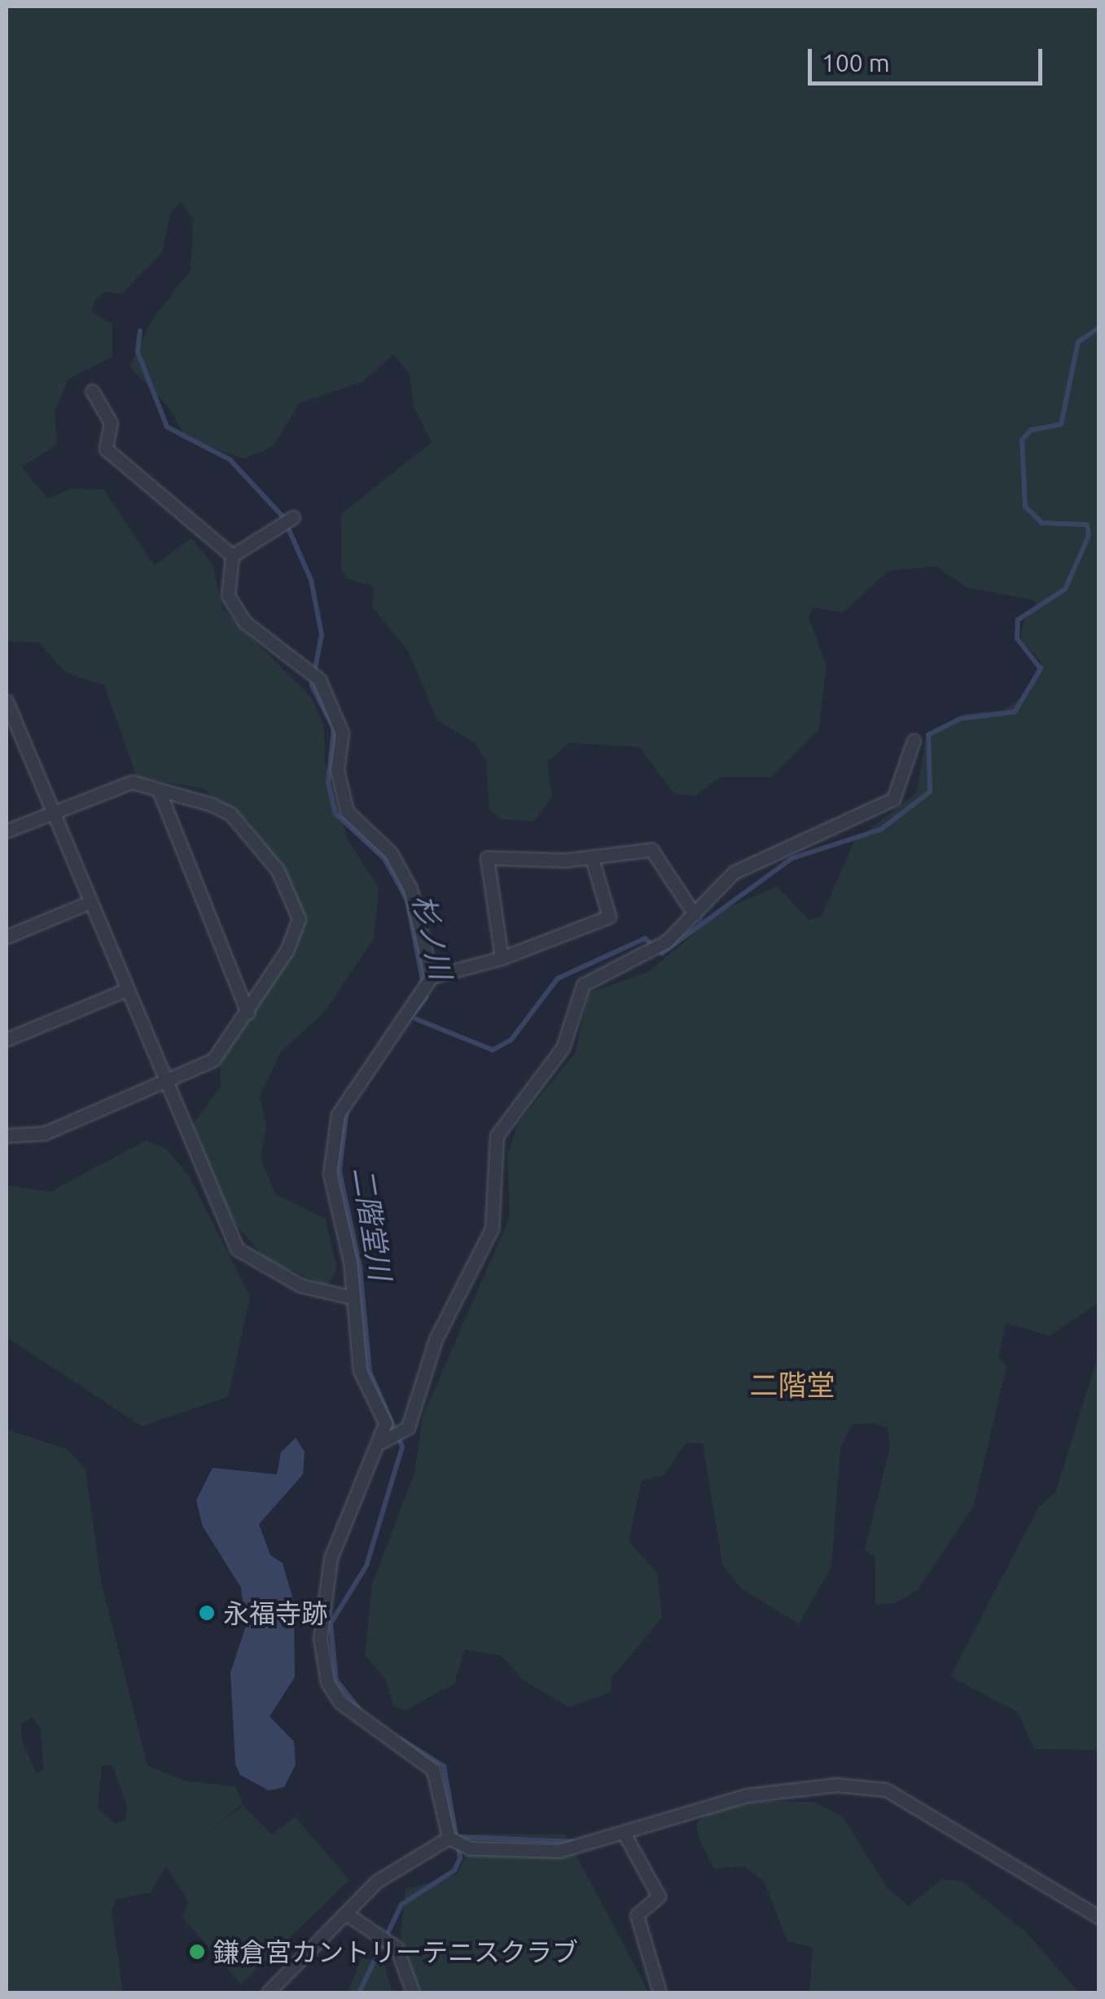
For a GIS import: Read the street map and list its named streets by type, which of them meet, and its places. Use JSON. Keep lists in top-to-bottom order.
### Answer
{
  "districts": ["二階堂"],
  "water": ["杉ノ川", "二階堂川"],
  "places": ["永福寺跡", "鎌倉宮カントリーテニスクラブ"],
  "scale_bar": "100 m"
}
